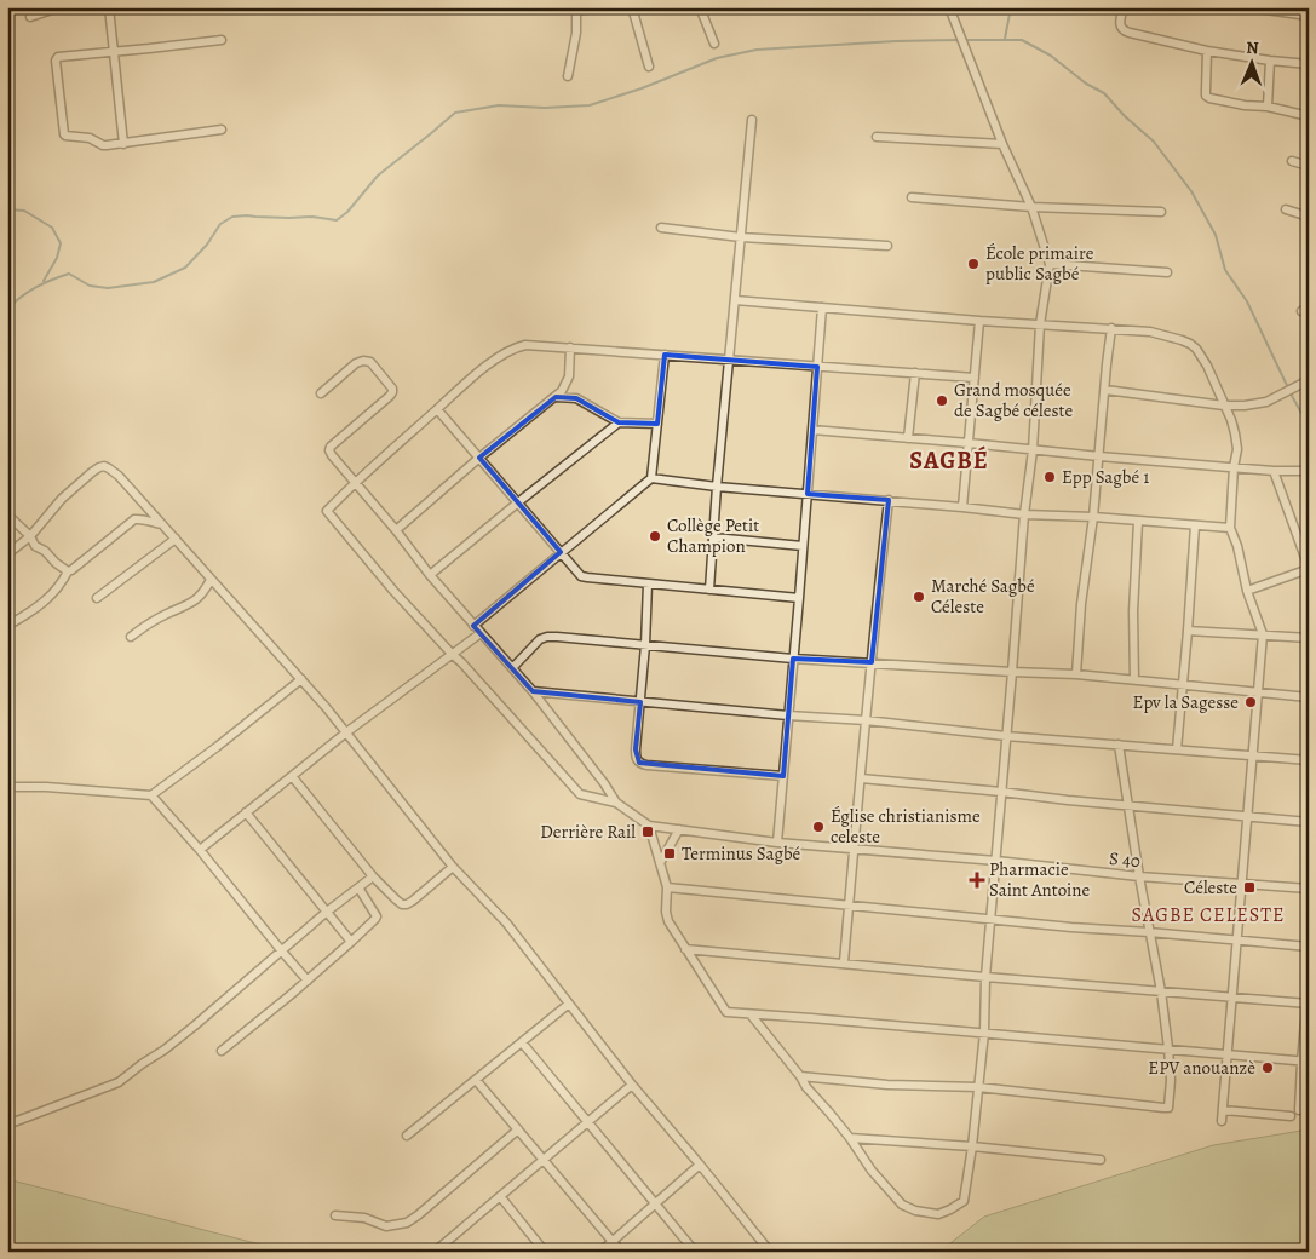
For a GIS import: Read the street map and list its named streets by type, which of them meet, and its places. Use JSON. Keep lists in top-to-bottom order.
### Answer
{
  "streets": {
    "street": ["S 40"]
  },
  "districts": ["SAGBÉ", "SAGBE CELESTE"],
  "places": {
    "other": [
      "École primaire public Sagbé",
      "Grand mosquée de Sagbé céleste",
      "Epp Sagbé 1",
      "Collège Petit Champion",
      "Marché Sagbé Céleste",
      "Epv la Sagesse",
      "Église christianisme celeste",
      "EPV anouanzè"
    ],
    "transit": ["Derrière Rail", "Terminus Sagbé", "Céleste"],
    "health": ["Pharmacie Saint Antoine"]
  },
  "north": "top"
}
